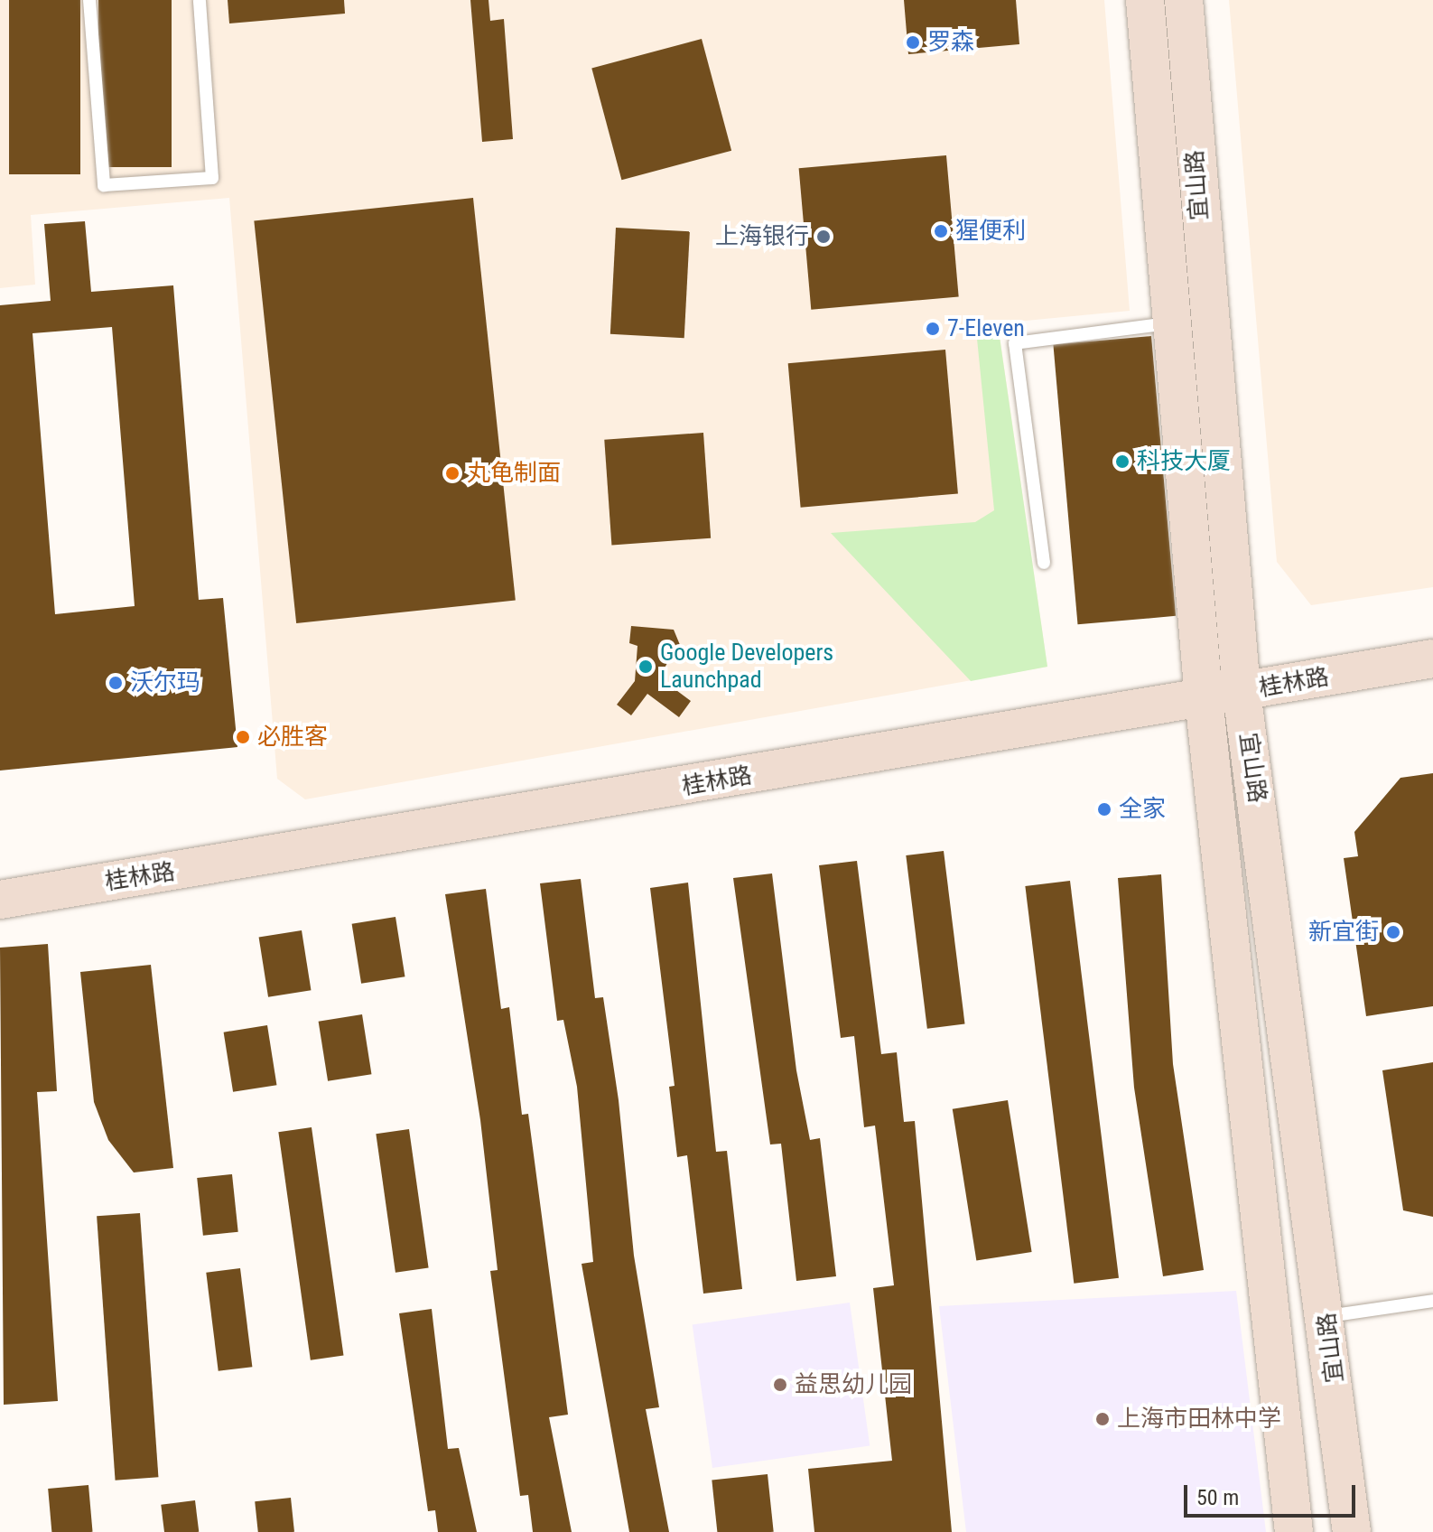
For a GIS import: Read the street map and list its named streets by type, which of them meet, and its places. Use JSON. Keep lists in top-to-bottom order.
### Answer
{
  "streets": {
    "main road": ["宜山路", "桂林路"]
  },
  "crossings": [
    ["宜山路", "桂林路"]
  ],
  "places": [
    "罗森",
    "猩便利",
    "上海银行",
    "7-Eleven",
    "科技大厦",
    "丸龟制面",
    "Google Developers Launchpad",
    "沃尔玛",
    "必胜客",
    "全家",
    "新宜街",
    "益思幼儿园",
    "上海市田林中学"
  ],
  "scale_bar": "50 m"
}
